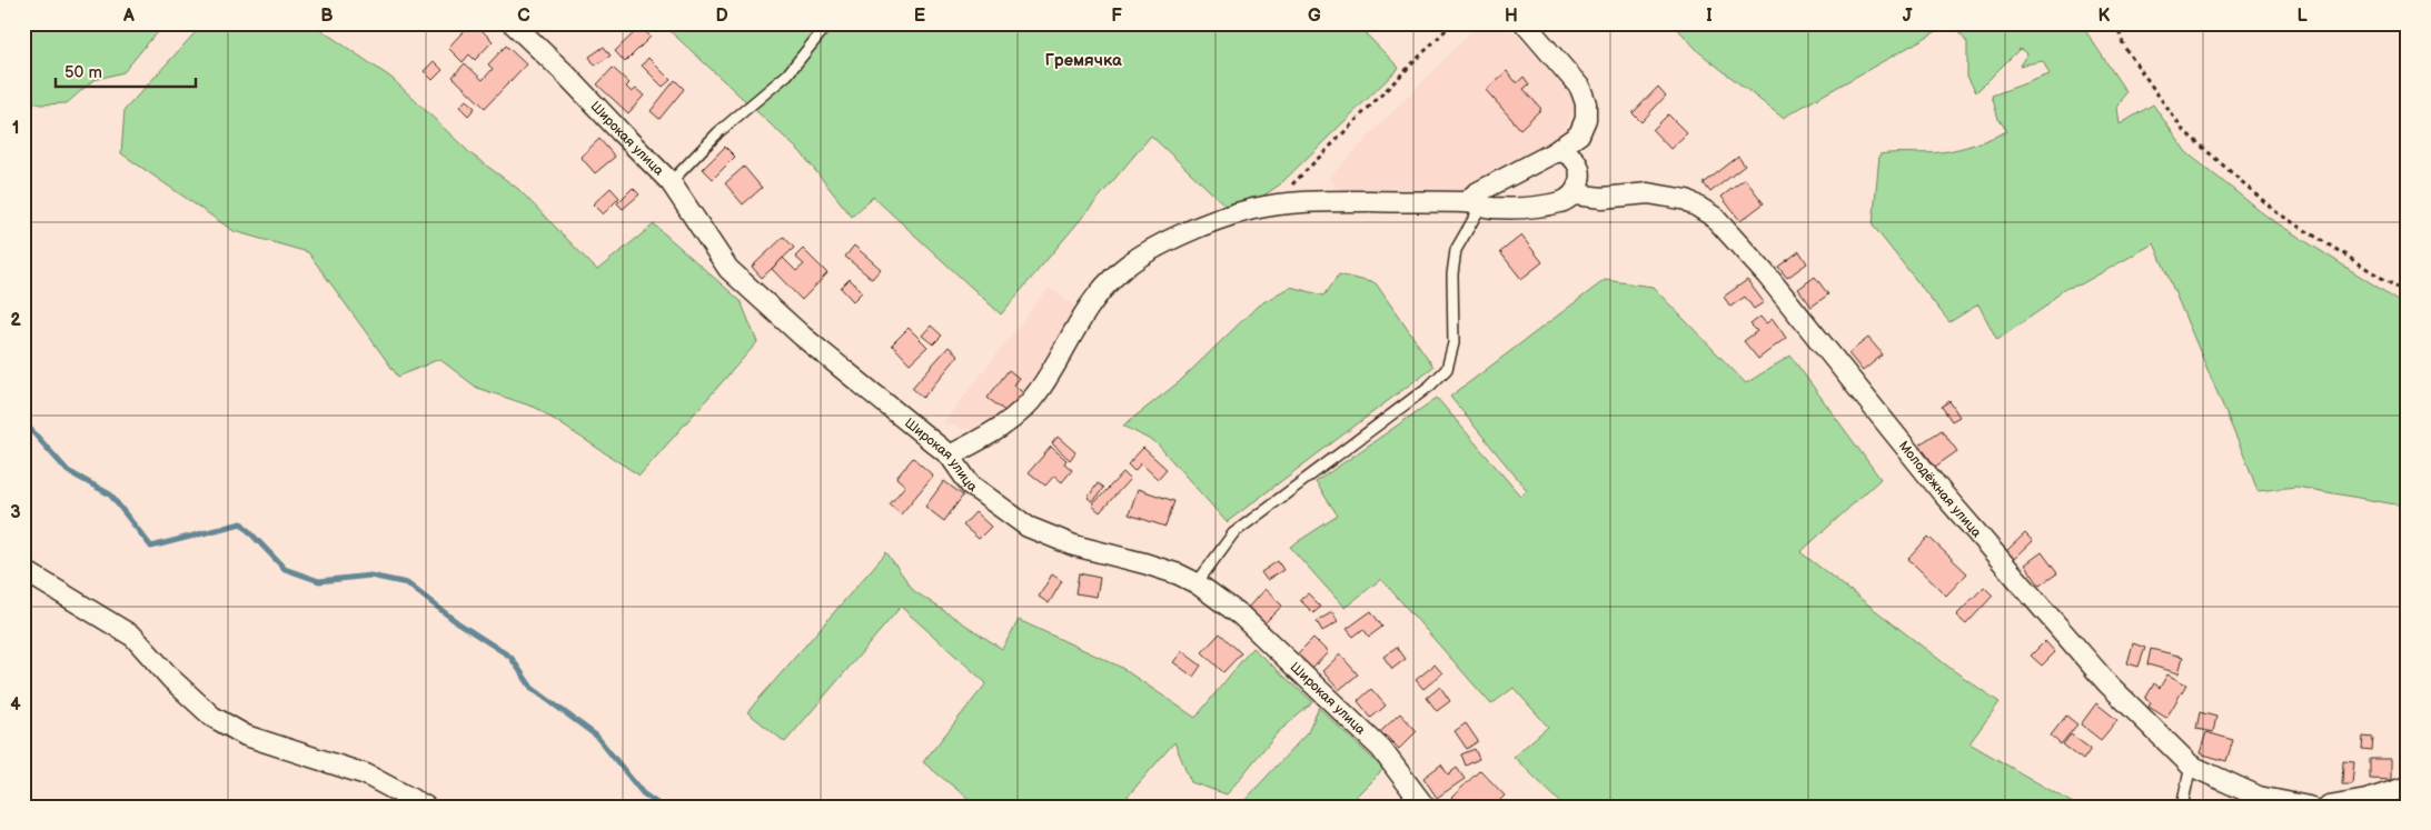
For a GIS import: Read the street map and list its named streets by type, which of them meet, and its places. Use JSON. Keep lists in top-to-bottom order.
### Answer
{
  "streets": {
    "street": ["Широкая улица", "Молодёжная улица"]
  },
  "districts": ["Гремячка"],
  "scale_bar": "50 m",
  "grid": {
    "columns": [
      "A",
      "B",
      "C",
      "D",
      "E",
      "F",
      "G",
      "H",
      "I",
      "J",
      "K",
      "L"
    ],
    "rows": [
      "1",
      "2",
      "3",
      "4"
    ]
  }
}
